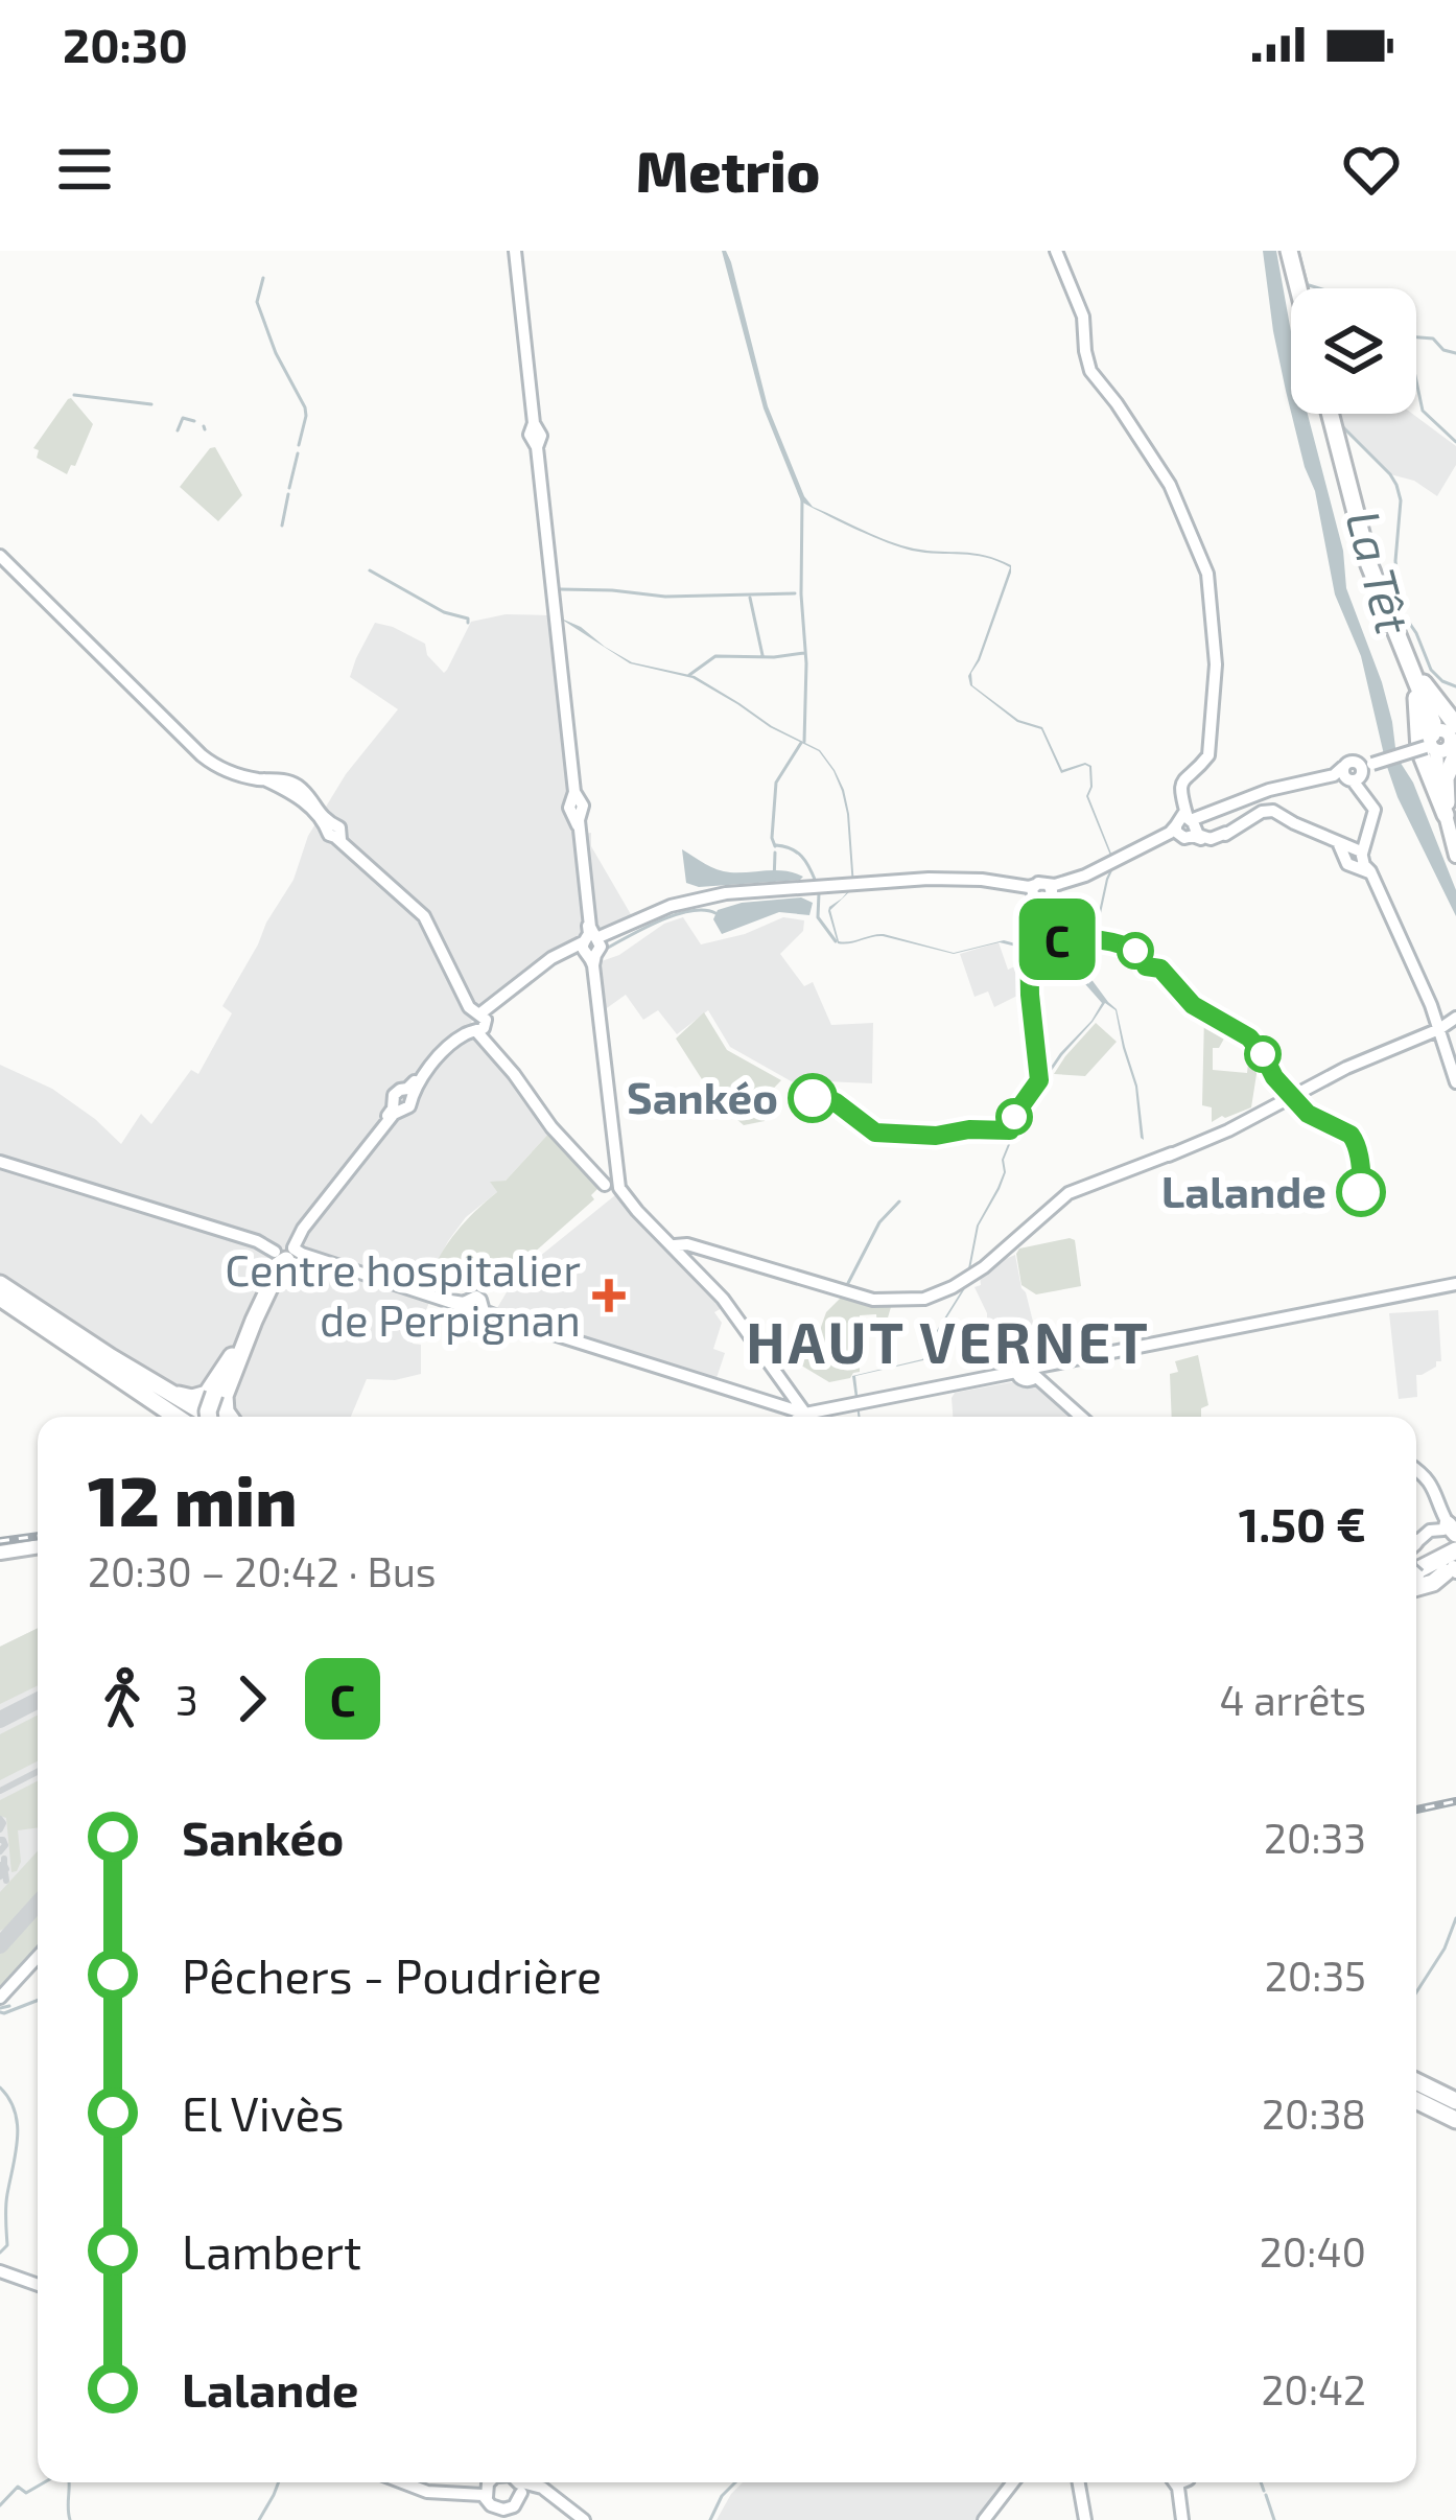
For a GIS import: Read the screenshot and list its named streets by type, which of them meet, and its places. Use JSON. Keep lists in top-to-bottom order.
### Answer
{
  "districts": ["HAUT VERNET"],
  "water": ["La Têt"],
  "places": {
    "other": ["Sankéo", "Lalande"],
    "health": ["Centre hospitalier de Perpignan"]
  },
  "lines": ["bus line C"],
  "page": {
    "status": "20:30",
    "header": "Metrio",
    "on_map": "C",
    "heading": ["12 min", "20:30 – 20:42 · Bus", "1.50 €"],
    "legs": ["3", "C", "4 arrêts"],
    "list": [
      {
        "name": "Sankéo",
        "value": "20:33"
      },
      {
        "name": "Pêchers - Poudrière",
        "value": "20:35"
      },
      {
        "name": "El Vivès",
        "value": "20:38"
      },
      {
        "name": "Lambert",
        "value": "20:40"
      },
      {
        "name": "Lalande",
        "value": "20:42"
      }
    ]
  }
}
